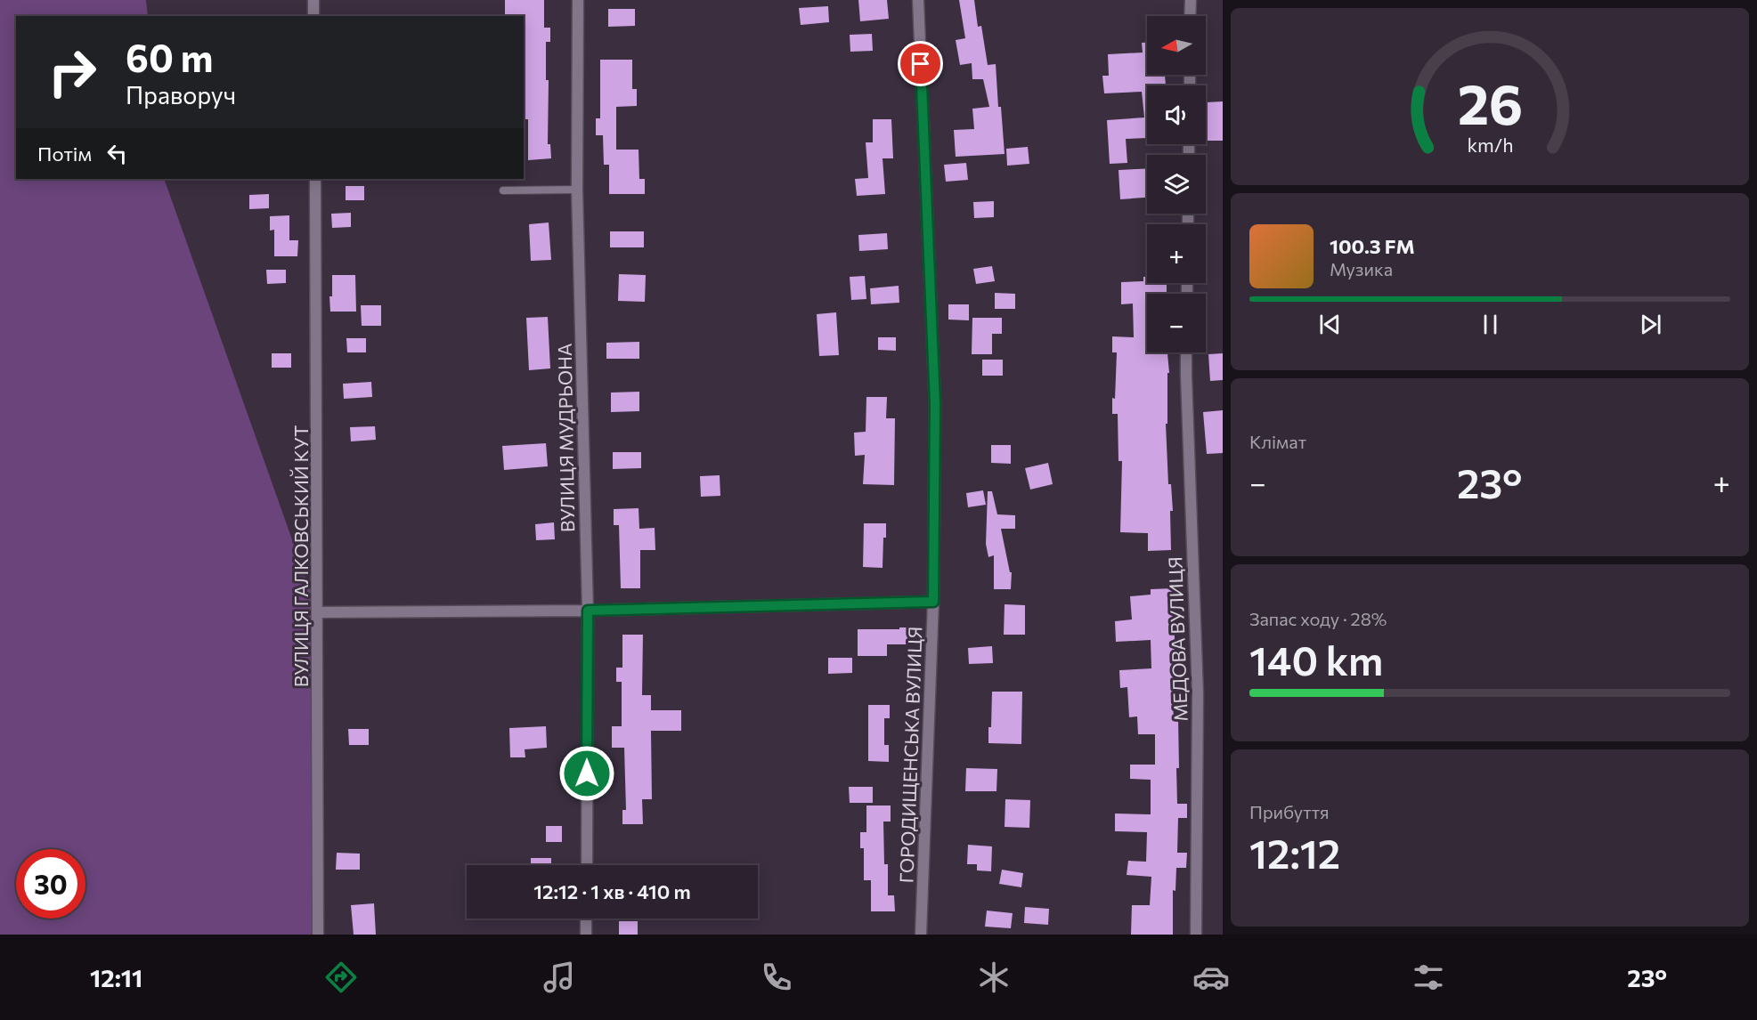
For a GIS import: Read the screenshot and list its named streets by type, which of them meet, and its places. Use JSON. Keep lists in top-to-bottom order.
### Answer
{
  "streets": {
    "street": [
      "ВУЛИЦЯ МУДРЬОНА",
      "ВУЛИЦЯ ГАЛКОВСЬКИЙ КУТ",
      "МЕДОВА ВУЛИЦЯ",
      "ГОРОДИЩЕНСЬКА ВУЛИЦЯ"
    ]
  },
  "north": "left",
  "page": {
    "map_buttons": ["+", "−"],
    "turn": ["60 m", "Праворуч"],
    "then": "Потім",
    "song": ["100.3 FM", "Музика"],
    "tile": [
      "Клімат",
      ["Запас ходу · 28%", "140 km"],
      ["Прибуття", "12:12"]
    ],
    "heat": ["−", "23°", "+"],
    "limit": "30",
    "trip": "12:12 · 1 хв · 410 m",
    "tabs": ["12:11", "23°"],
    "gauge": ["26", "km/h"]
  }
}
